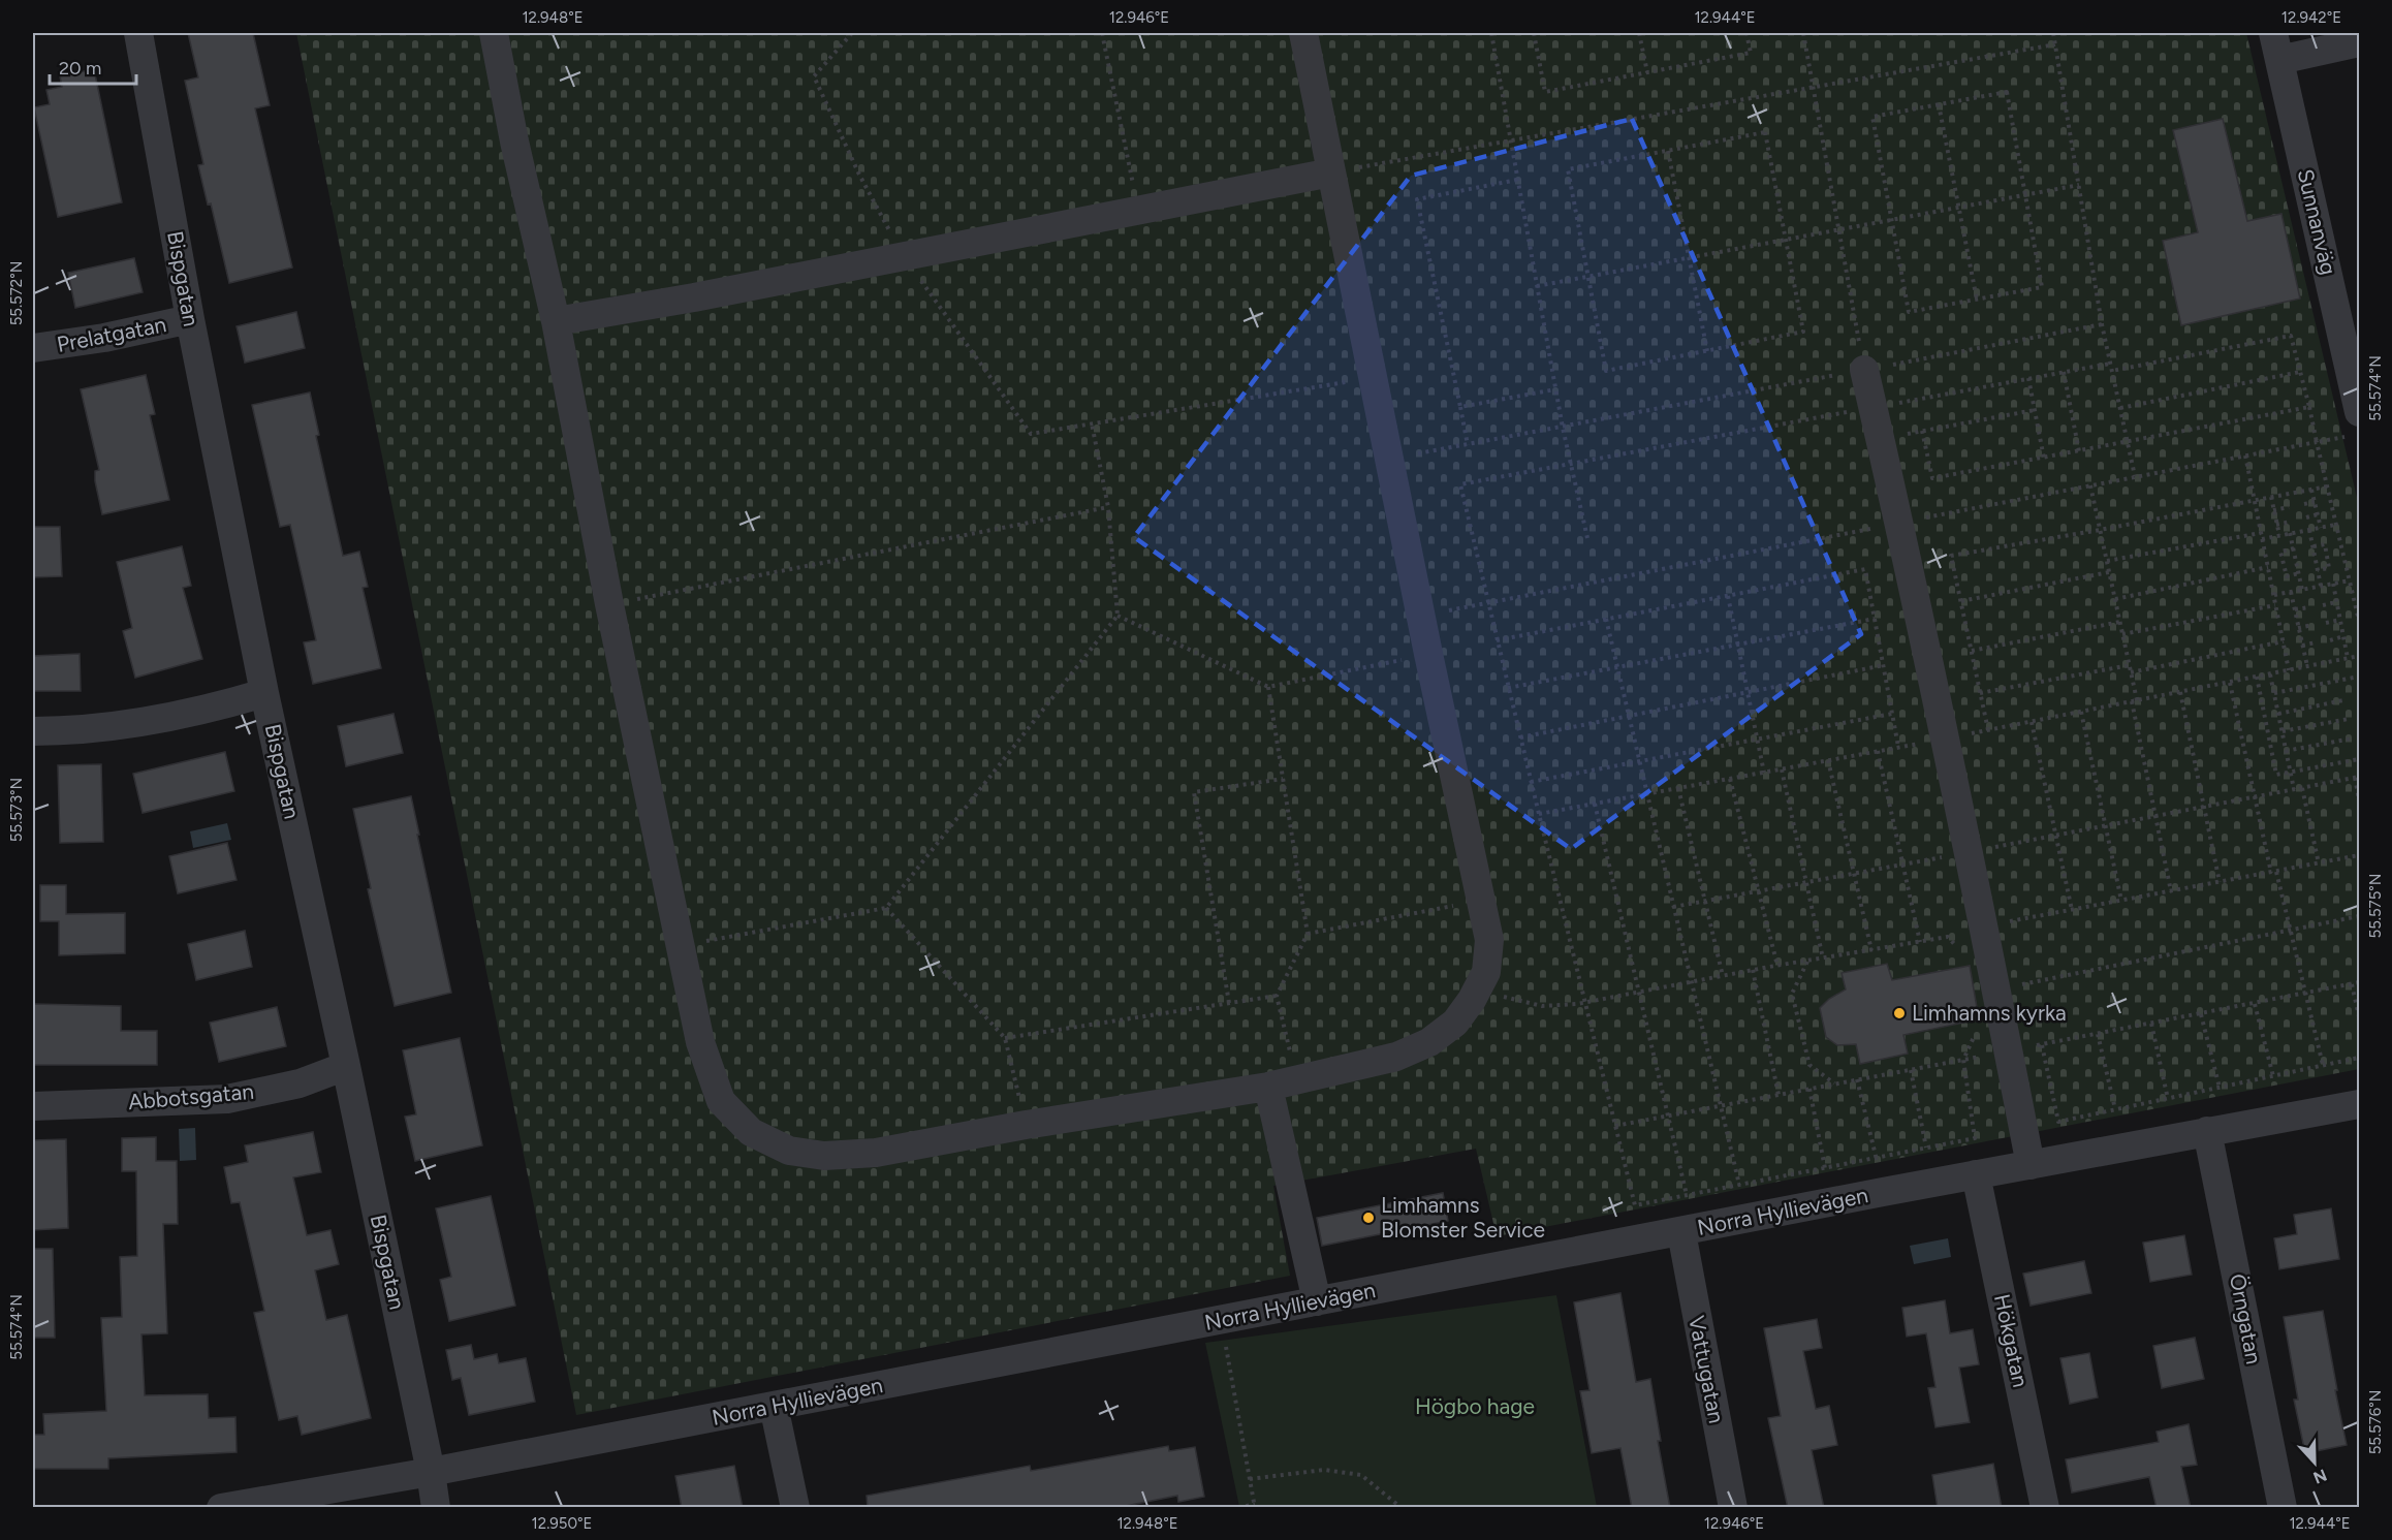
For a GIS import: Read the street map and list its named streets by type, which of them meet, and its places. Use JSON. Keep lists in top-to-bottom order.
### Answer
{
  "streets": {
    "street": [
      "Sunnanväg",
      "Bispgatan",
      "Prelatgatan",
      "Abbotsgatan",
      "Norra Hyllievägen",
      "Örngatan",
      "Hökgatan",
      "Vattugatan"
    ]
  },
  "crossings": [
    ["Bispgatan", "Prelatgatan"],
    ["Bispgatan", "Abbotsgatan"],
    ["Bispgatan", "Norra Hyllievägen"],
    ["Norra Hyllievägen", "Örngatan"],
    ["Norra Hyllievägen", "Hökgatan"],
    ["Norra Hyllievägen", "Vattugatan"]
  ],
  "parks": ["Högbo hage"],
  "places": ["Limhamns kyrka", "Limhamns Blomster Service"],
  "scale_bar": "20 m",
  "north": "bottom",
  "coordinates": [
    "12.948°E",
    "12.946°E",
    "12.944°E",
    "12.942°E",
    "55.572°N",
    "55.574°N",
    "55.573°N",
    "55.575°N",
    "55.576°N",
    "12.950°E"
  ]
}
